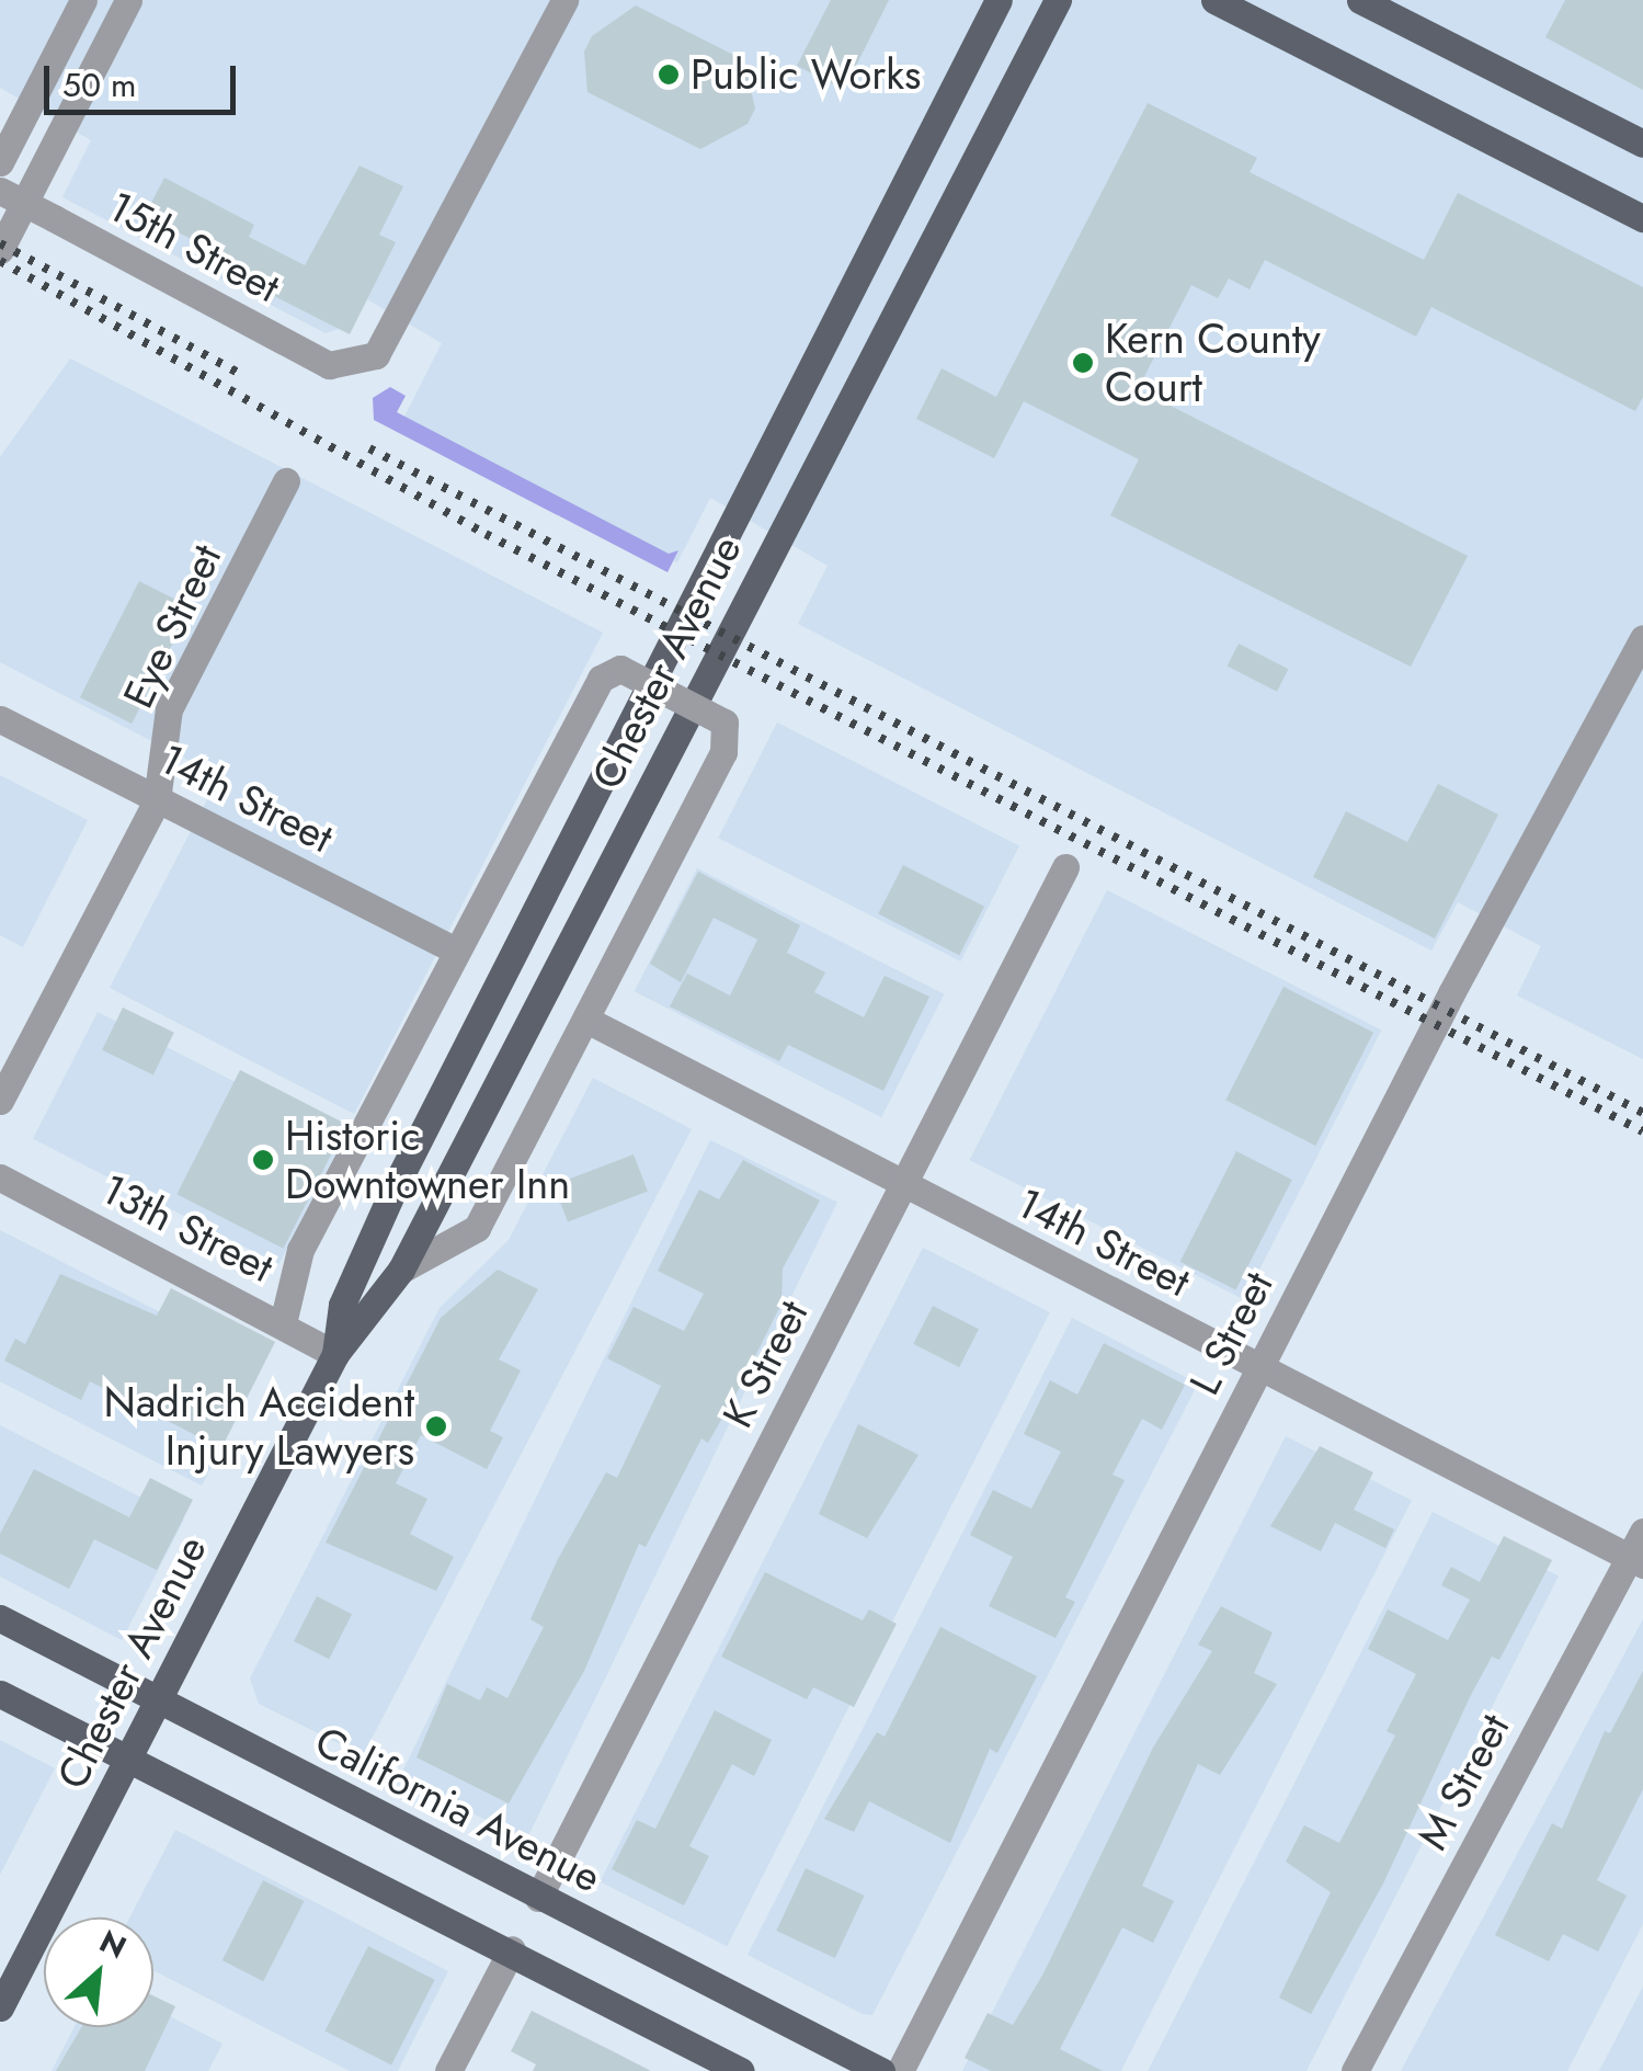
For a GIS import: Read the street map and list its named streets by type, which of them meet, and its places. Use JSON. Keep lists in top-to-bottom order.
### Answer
{
  "streets": {
    "main road": ["Chester Avenue", "California Avenue"],
    "street": [
      "15th Street",
      "Eye Street",
      "14th Street",
      "13th Street",
      "L Street",
      "K Street",
      "M Street"
    ]
  },
  "crossings": [
    ["Eye Street", "14th Street"],
    ["Chester Avenue", "13th Street"],
    ["Chester Avenue", "California Avenue"],
    ["14th Street", "L Street"],
    ["14th Street", "K Street"],
    ["14th Street", "M Street"],
    ["K Street", "California Avenue"]
  ],
  "places": [
    "Public Works",
    "Kern County Court",
    "Historic Downtowner Inn",
    "Nadrich Accident Injury Lawyers"
  ],
  "scale_bar": "50 m",
  "north": "top right"
}
